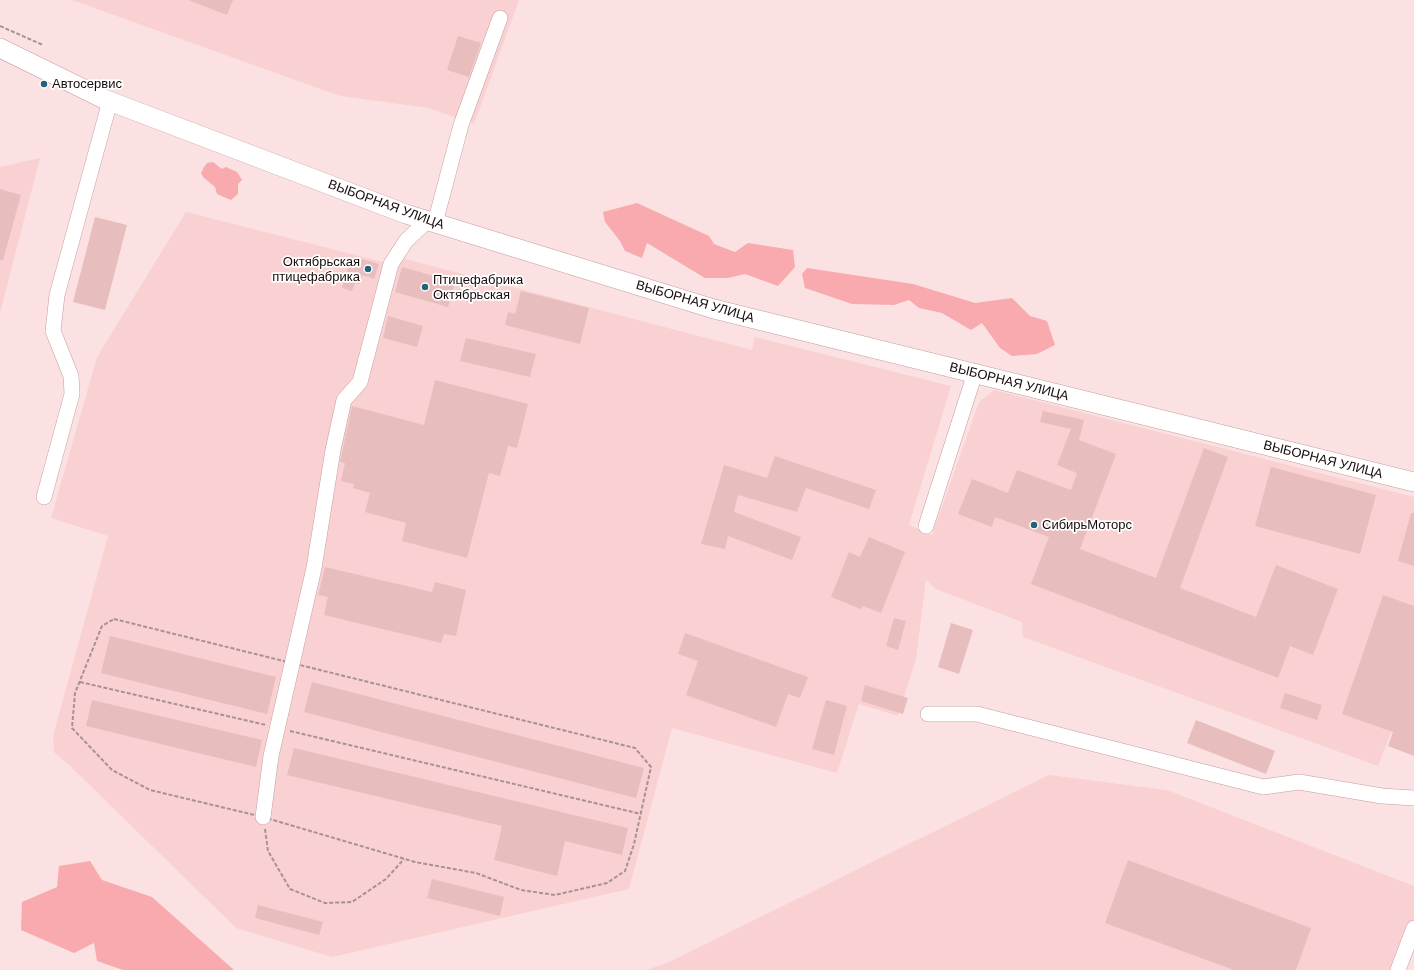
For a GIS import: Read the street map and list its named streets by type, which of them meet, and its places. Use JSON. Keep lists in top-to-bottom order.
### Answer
{
  "streets": {
    "main road": ["ВЫБОРНАЯ УЛИЦА"]
  },
  "places": [
    "Автосервис",
    "Октябрьская птицефабрика",
    "Птицефабрика Октябрьская",
    "СибирьМоторс"
  ]
}
